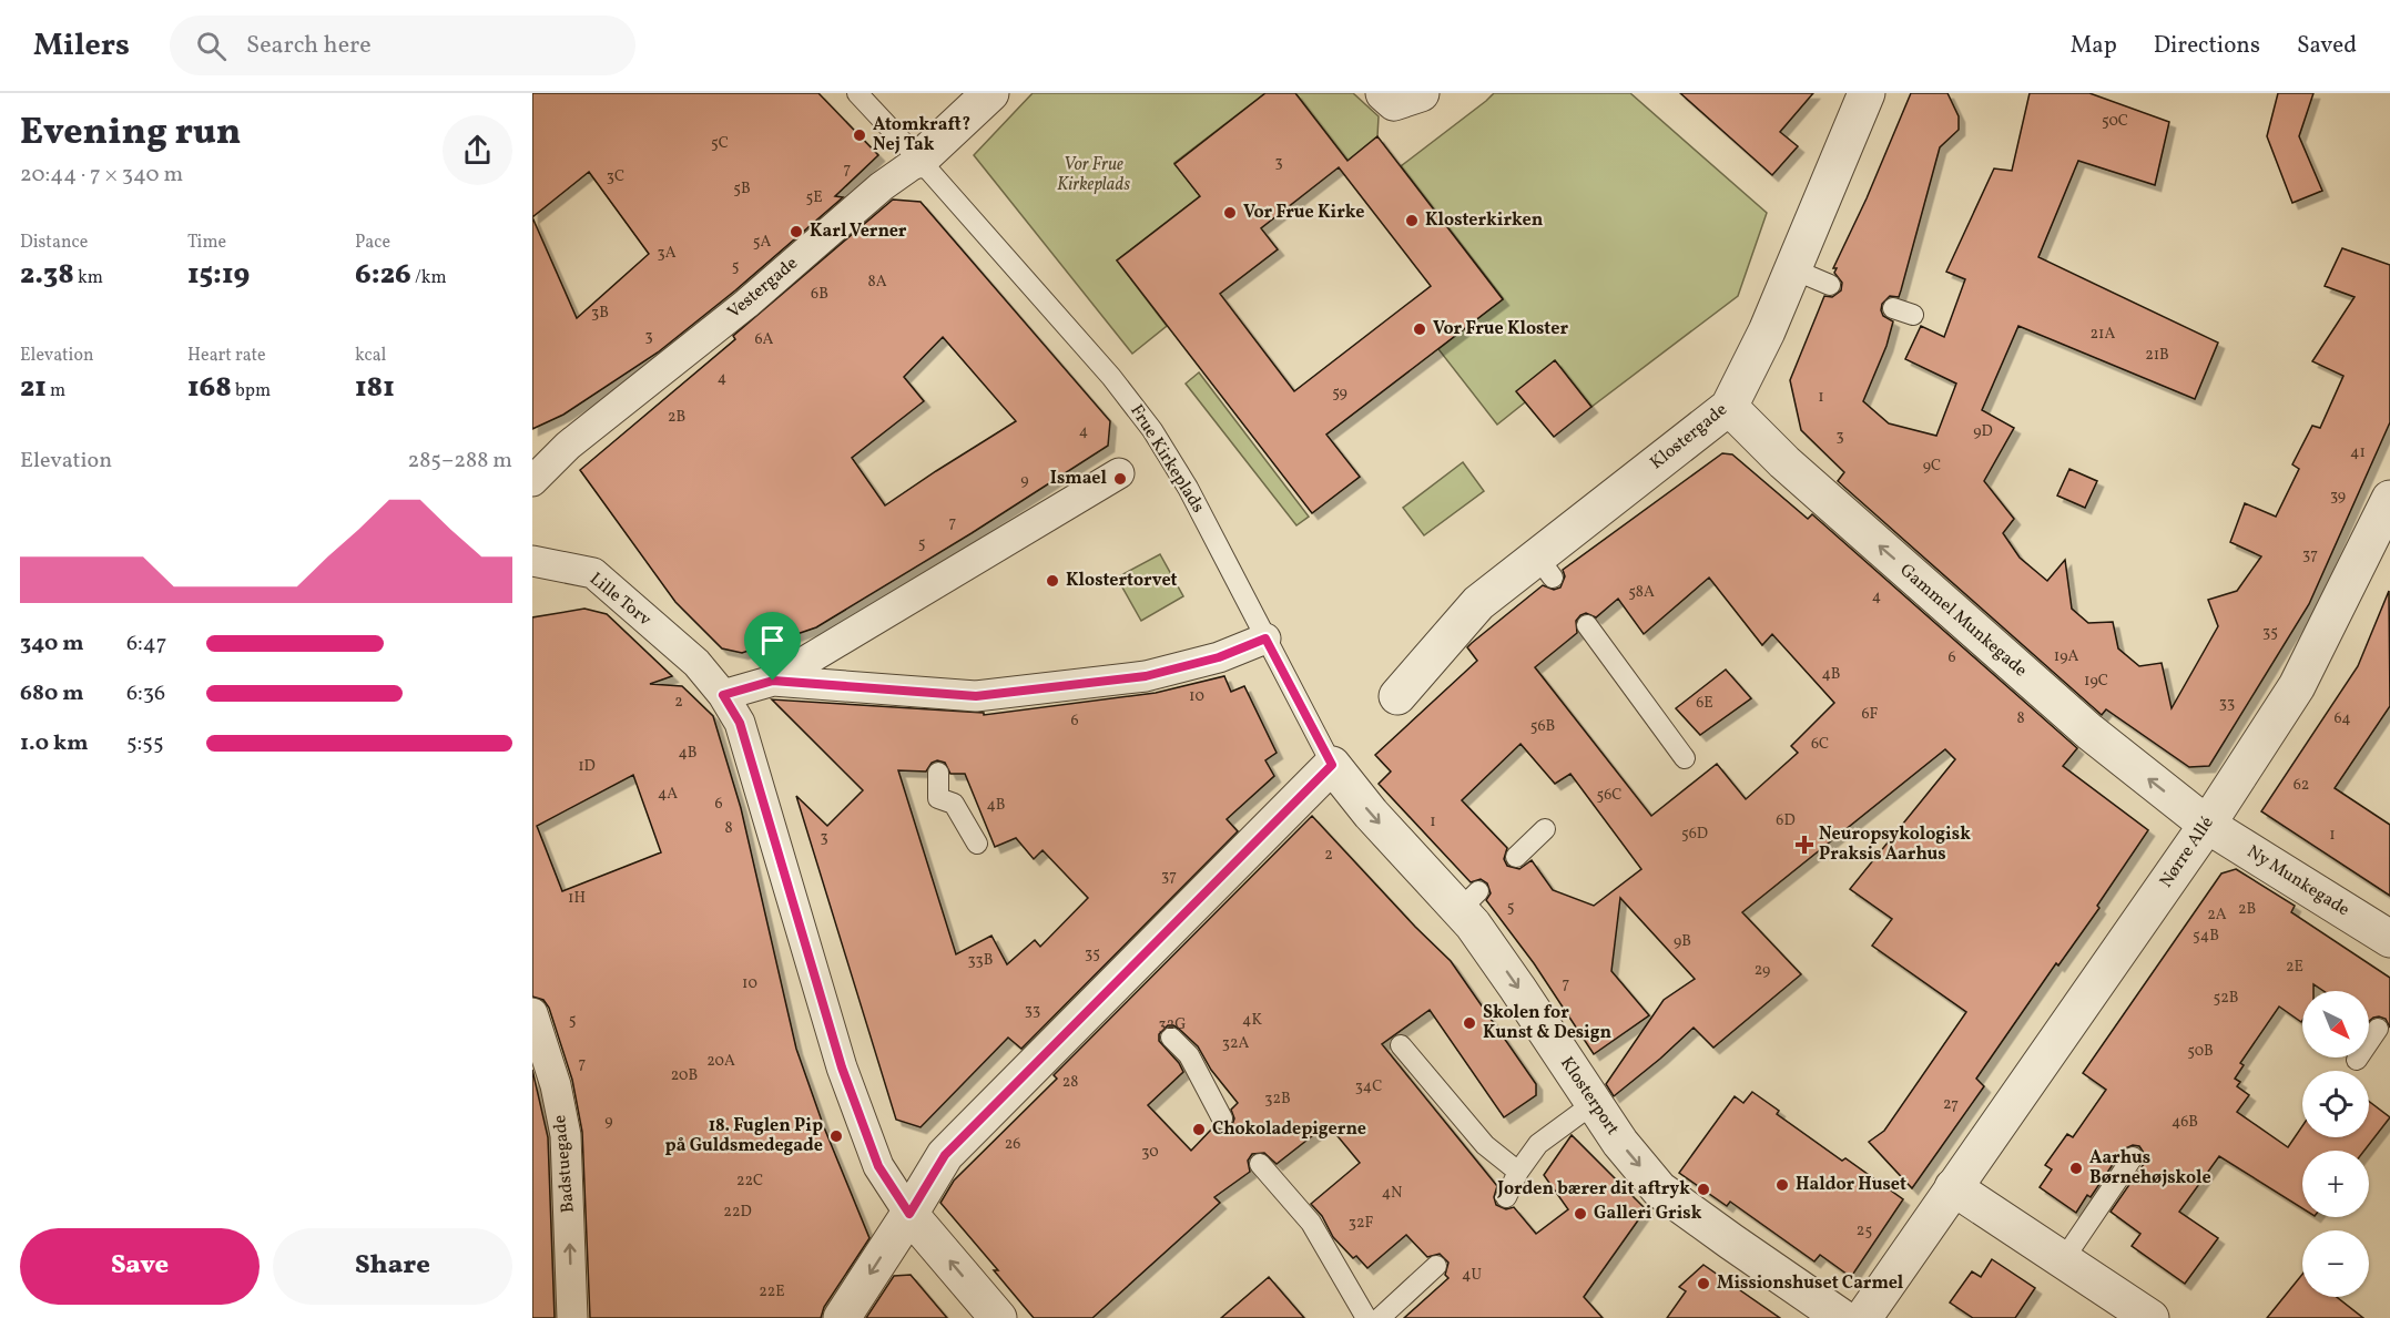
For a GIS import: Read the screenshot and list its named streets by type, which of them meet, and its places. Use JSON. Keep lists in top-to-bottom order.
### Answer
{
  "streets": {
    "street": [
      "Vestergade",
      "Klostergade",
      "Lille Torv",
      "Gammel Munkegade",
      "Nørre Allé",
      "Ny Munkegade",
      "Klosterport",
      "Badstuegade"
    ],
    "lane": ["Frue Kirkeplads"]
  },
  "crossings": [
    ["Vestergade", "Frue Kirkeplads"],
    ["Klostergade", "Gammel Munkegade"],
    ["Frue Kirkeplads", "Klosterport"],
    ["Gammel Munkegade", "Nørre Allé"],
    ["Gammel Munkegade", "Ny Munkegade"],
    ["Nørre Allé", "Ny Munkegade"]
  ],
  "one_way": ["Gammel Munkegade", "Klosterport", "Badstuegade"],
  "parks": ["Vor Frue Kirkeplads"],
  "places": {
    "other": [
      "Atomkraft? Nej Tak",
      "Vor Frue Kirke",
      "Klosterkirken",
      "Karl Verner",
      "Vor Frue Kloster",
      "Ismael",
      "Klostertorvet",
      "Skolen for Kunst & Design",
      "Chokoladepigerne",
      "18. Fuglen Pip på Guldsmedegade",
      "Aarhus Børnehøjskole",
      "Haldor Huset",
      "Jorden bærer dit aftryk",
      "Galleri Grisk",
      "Missionshuset Carmel"
    ],
    "health": ["Neuropsykologisk Praksis Aarhus"]
  },
  "house_numbers": [
    "50C",
    "5C",
    "3",
    "7",
    "3C",
    "5B",
    "5E",
    "5A",
    "3A",
    "5",
    "8A",
    "6B",
    "3B",
    "21A",
    "3",
    "6A",
    "21B",
    "4",
    "59",
    "1",
    "2B",
    "4",
    "9D",
    "3",
    "41",
    "9C",
    "9",
    "39",
    "7",
    "5",
    "37",
    "58A",
    "4",
    "35",
    "19A",
    "6",
    "4B",
    "19C",
    "10",
    "2",
    "6E",
    "33",
    "6F",
    "8",
    "64",
    "6",
    "56B",
    "6C",
    "4B",
    "1D",
    "62",
    "4A",
    "56C",
    "6",
    "4B",
    "6D",
    "1",
    "8",
    "56D",
    "1",
    "3",
    "2",
    "37",
    "1H",
    "5",
    "2B",
    "2A",
    "54B",
    "9B",
    "35",
    "33B",
    "2E",
    "29",
    "10",
    "7",
    "52B",
    "33",
    "5",
    "4K",
    "32G",
    "32A",
    "50B",
    "20A",
    "7",
    "20B",
    "28",
    "34C",
    "32B",
    "27",
    "9",
    "46B",
    "26",
    "30",
    "22C",
    "4N",
    "22D",
    "32F",
    "25",
    "4U",
    "22E"
  ],
  "north": "bottom right",
  "page": {
    "header": "Milers",
    "search": "Search here",
    "nav": ["Map", "Directions", "Saved"],
    "heading": ["Evening run", "20:44 · 7 × 340 m"],
    "stats": [
      ["Distance", "2.38 km"],
      ["Time", "15:19"],
      ["Pace", "6:26 /km"],
      ["Elevation", "21 m"],
      ["Heart rate", "168 bpm"],
      ["kcal", "181"]
    ],
    "chart": ["Elevation", "285–288 m"],
    "list": [
      {
        "name": "340 m",
        "note": "6:47"
      },
      {
        "name": "680 m",
        "note": "6:36"
      },
      {
        "name": "1.0 km",
        "note": "5:55"
      }
    ],
    "map_buttons": ["+", "−"],
    "buttons": ["Save", "Share"]
  }
}
